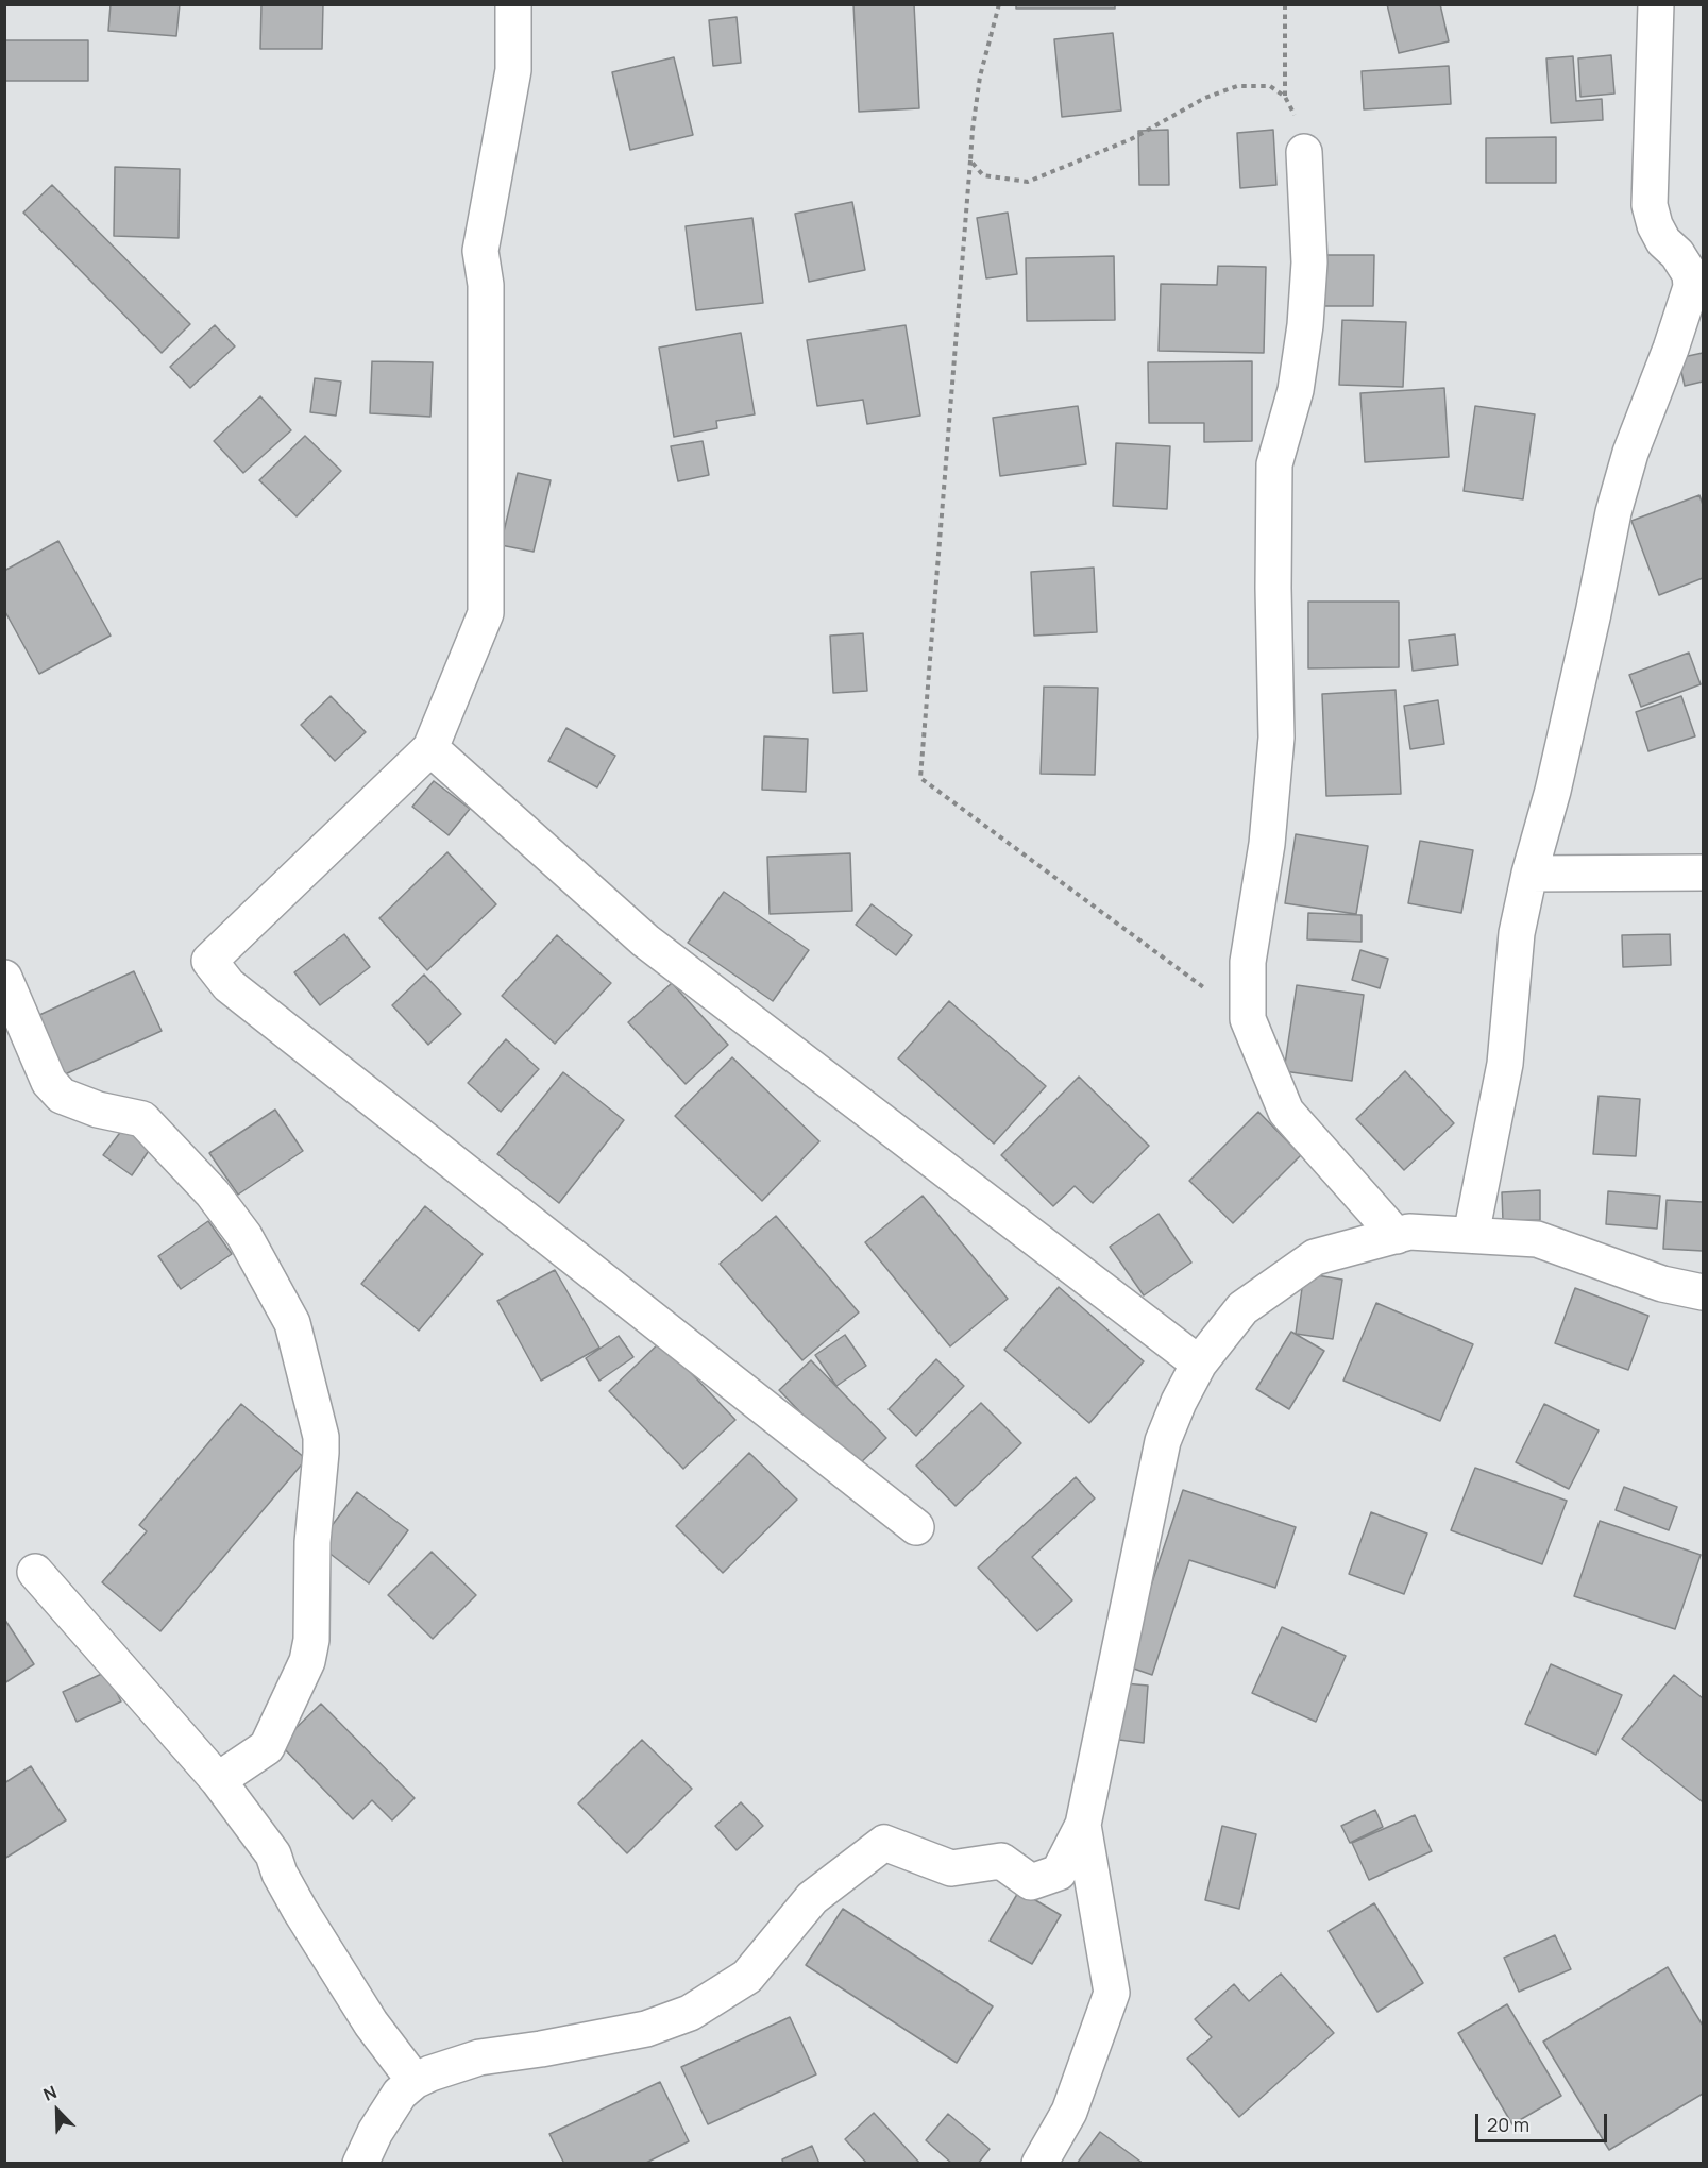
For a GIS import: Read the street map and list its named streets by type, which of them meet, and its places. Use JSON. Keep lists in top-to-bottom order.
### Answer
{
  "scale_bar": "20 m",
  "north": "top left"
}
